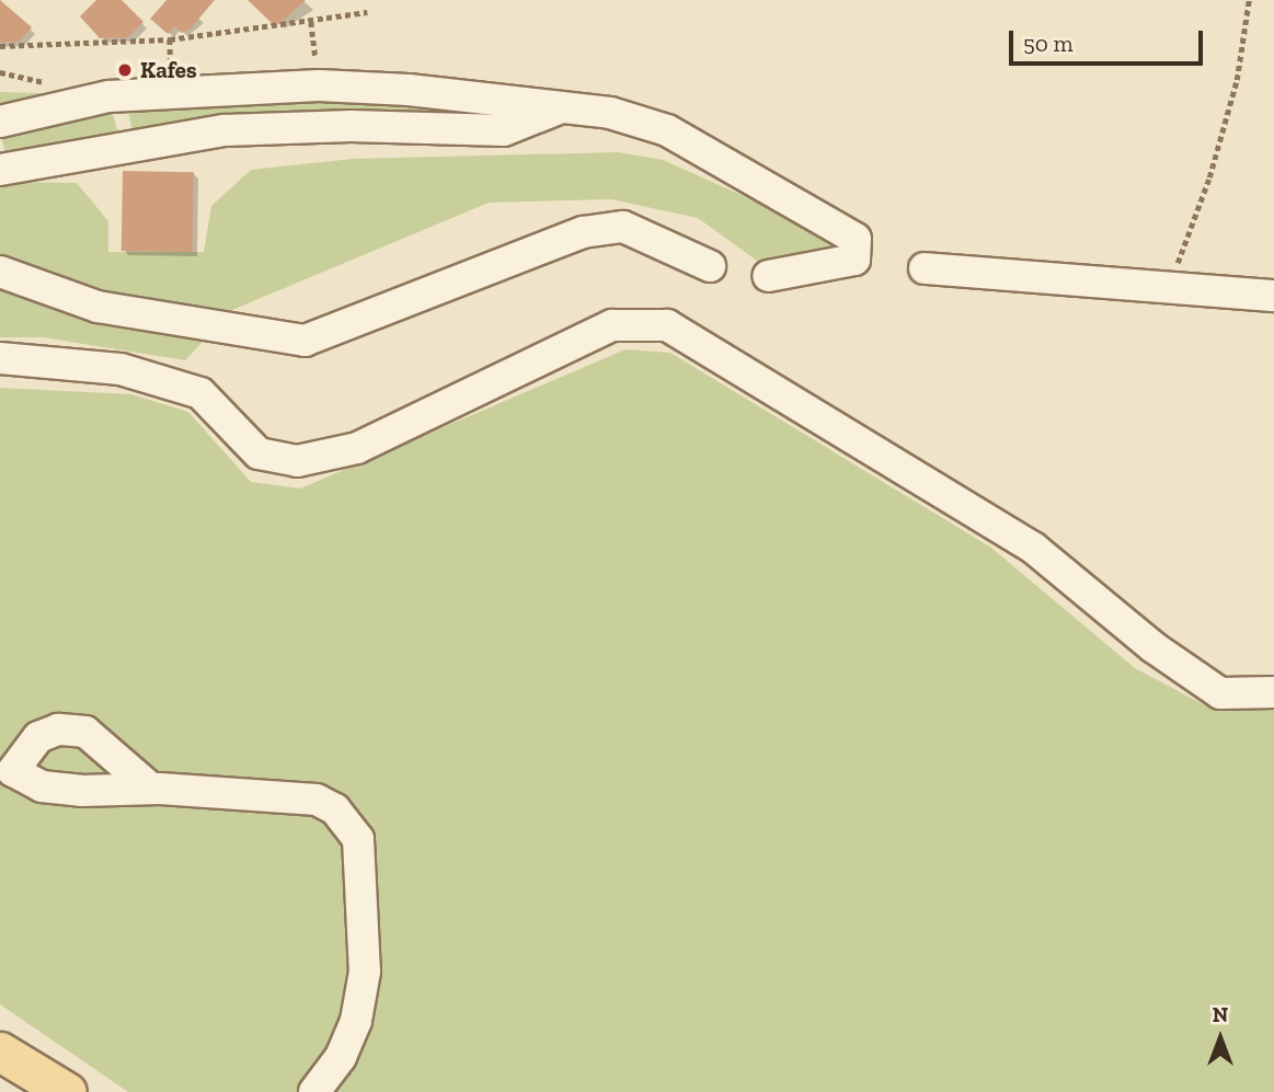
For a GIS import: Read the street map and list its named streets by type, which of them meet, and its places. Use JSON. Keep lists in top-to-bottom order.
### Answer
{
  "places": ["Kafes"],
  "scale_bar": "50 m",
  "north": "top"
}
